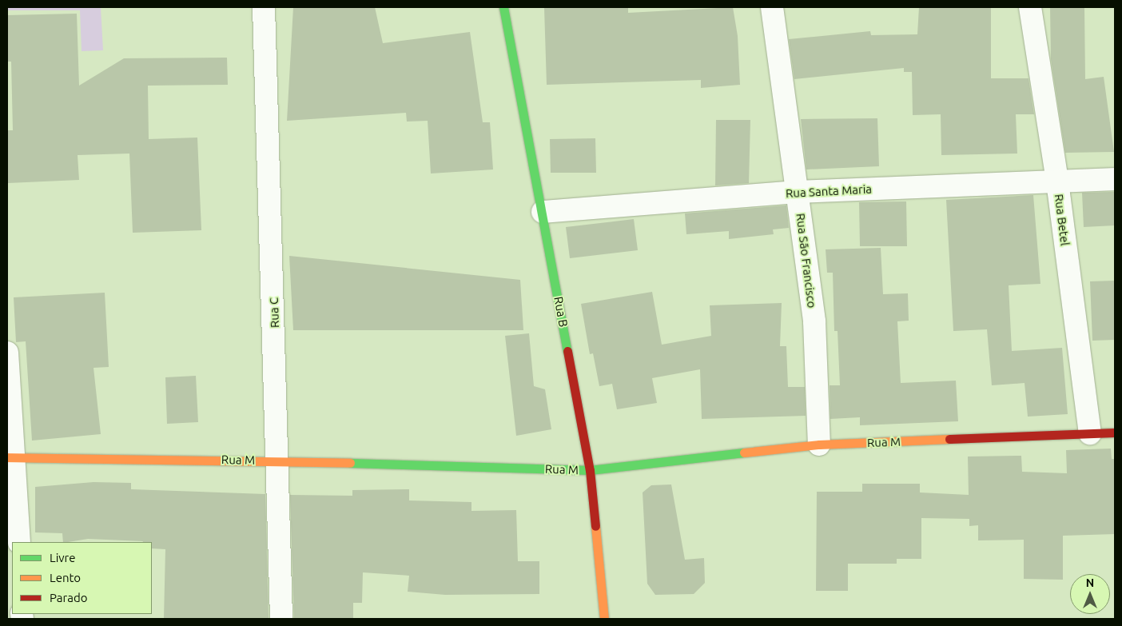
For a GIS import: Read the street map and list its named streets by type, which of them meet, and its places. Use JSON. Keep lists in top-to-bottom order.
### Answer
{
  "streets": {
    "street": [
      "Rua Santa Maria",
      "Rua Betel",
      "Rua São Francisco",
      "Rua B",
      "Rua C",
      "Rua M"
    ]
  },
  "crossings": [
    ["Rua Santa Maria", "Rua Betel"],
    ["Rua Santa Maria", "Rua São Francisco"],
    ["Rua Santa Maria", "Rua B"],
    ["Rua Betel", "Rua M"],
    ["Rua São Francisco", "Rua M"],
    ["Rua B", "Rua M"],
    ["Rua C", "Rua M"]
  ],
  "legend": ["Livre", "Lento", "Parado"],
  "north": "top"
}
